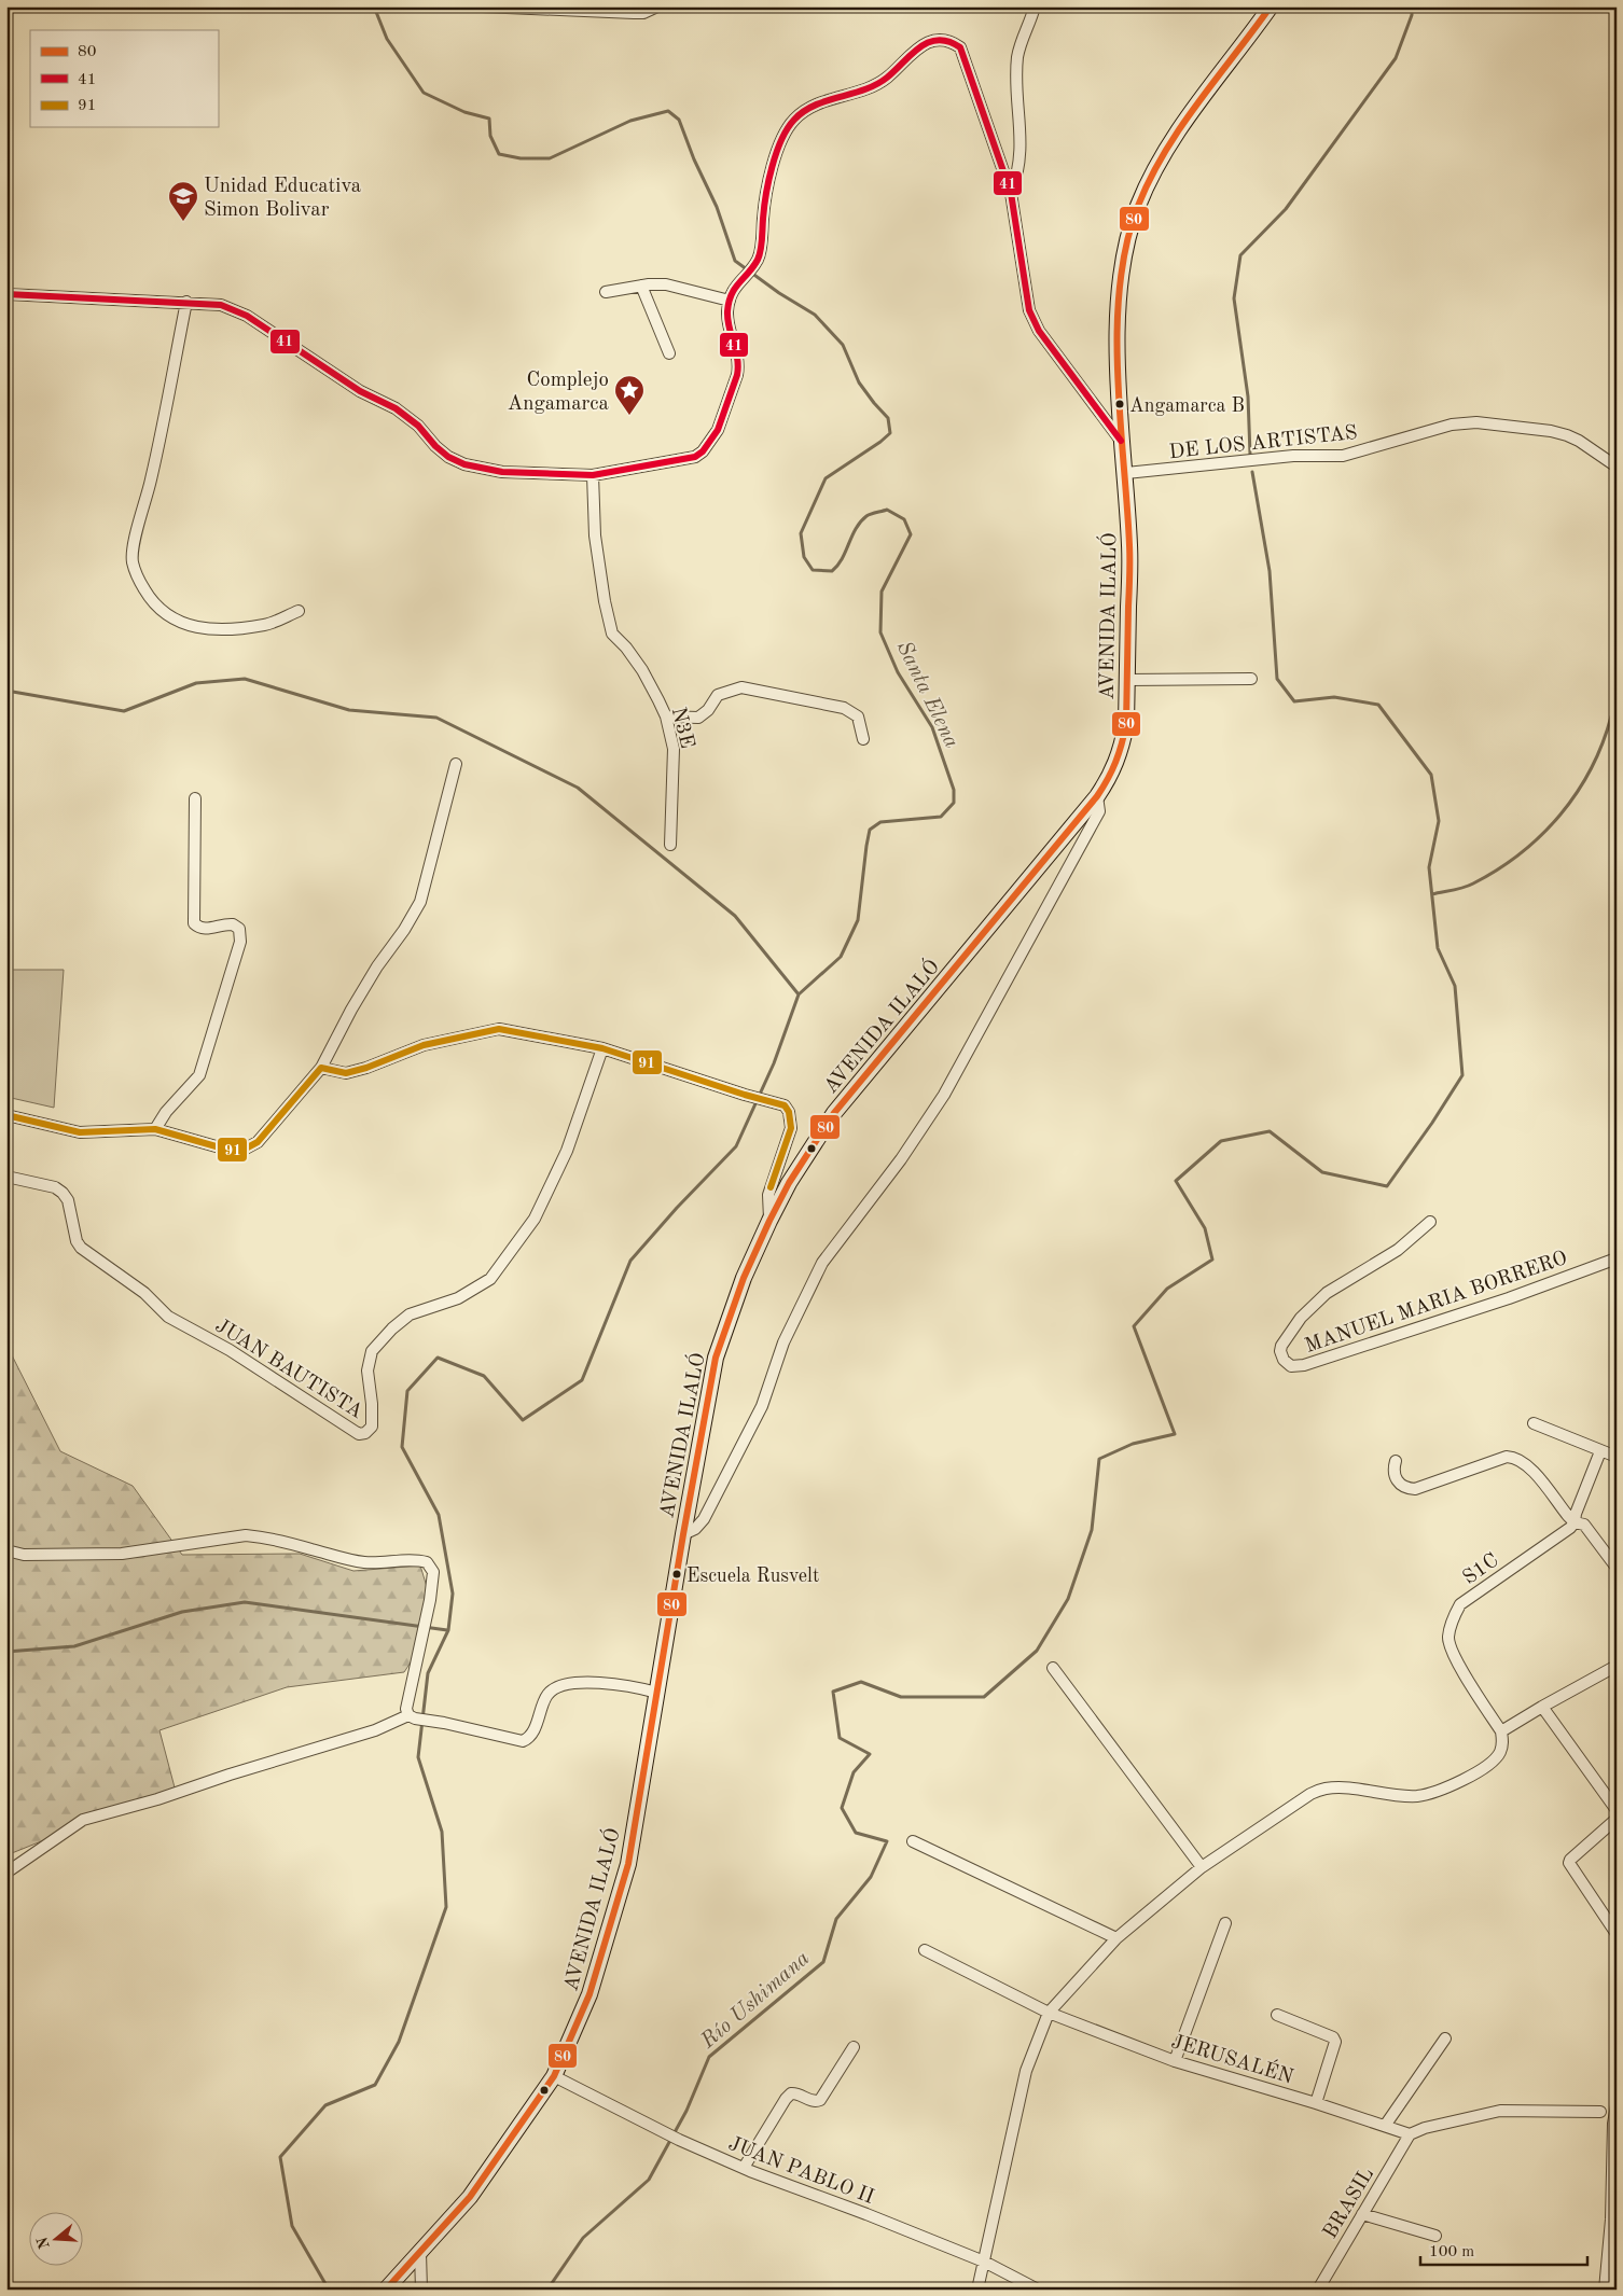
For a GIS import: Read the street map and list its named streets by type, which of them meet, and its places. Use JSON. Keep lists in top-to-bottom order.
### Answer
{
  "streets": {
    "main road": ["AVENIDA ILALÓ"],
    "street": [
      "DE LOS ARTISTAS",
      "N3E",
      "MANUEL MARIA BORRERO",
      "JUAN BAUTISTA",
      "S1C",
      "JERUSALÉN",
      "JUAN PABLO II",
      "BRASIL"
    ]
  },
  "crossings": [
    ["DE LOS ARTISTAS", "AVENIDA ILALÓ"],
    ["AVENIDA ILALÓ", "JUAN PABLO II"],
    ["JERUSALÉN", "BRASIL"]
  ],
  "water": ["Santa Elena", "Río Ushimana"],
  "places": {
    "school or university": ["Unidad Educativa Simon Bolivar"],
    "other": ["Angamarca B", "Escuela Rusvelt"],
    "place": ["Complejo Angamarca"]
  },
  "lines": ["transit line 80", "transit line 41", "transit line 91"],
  "legend": ["80", "41", "91"],
  "scale_bar": "100 m",
  "north": "left"
}
